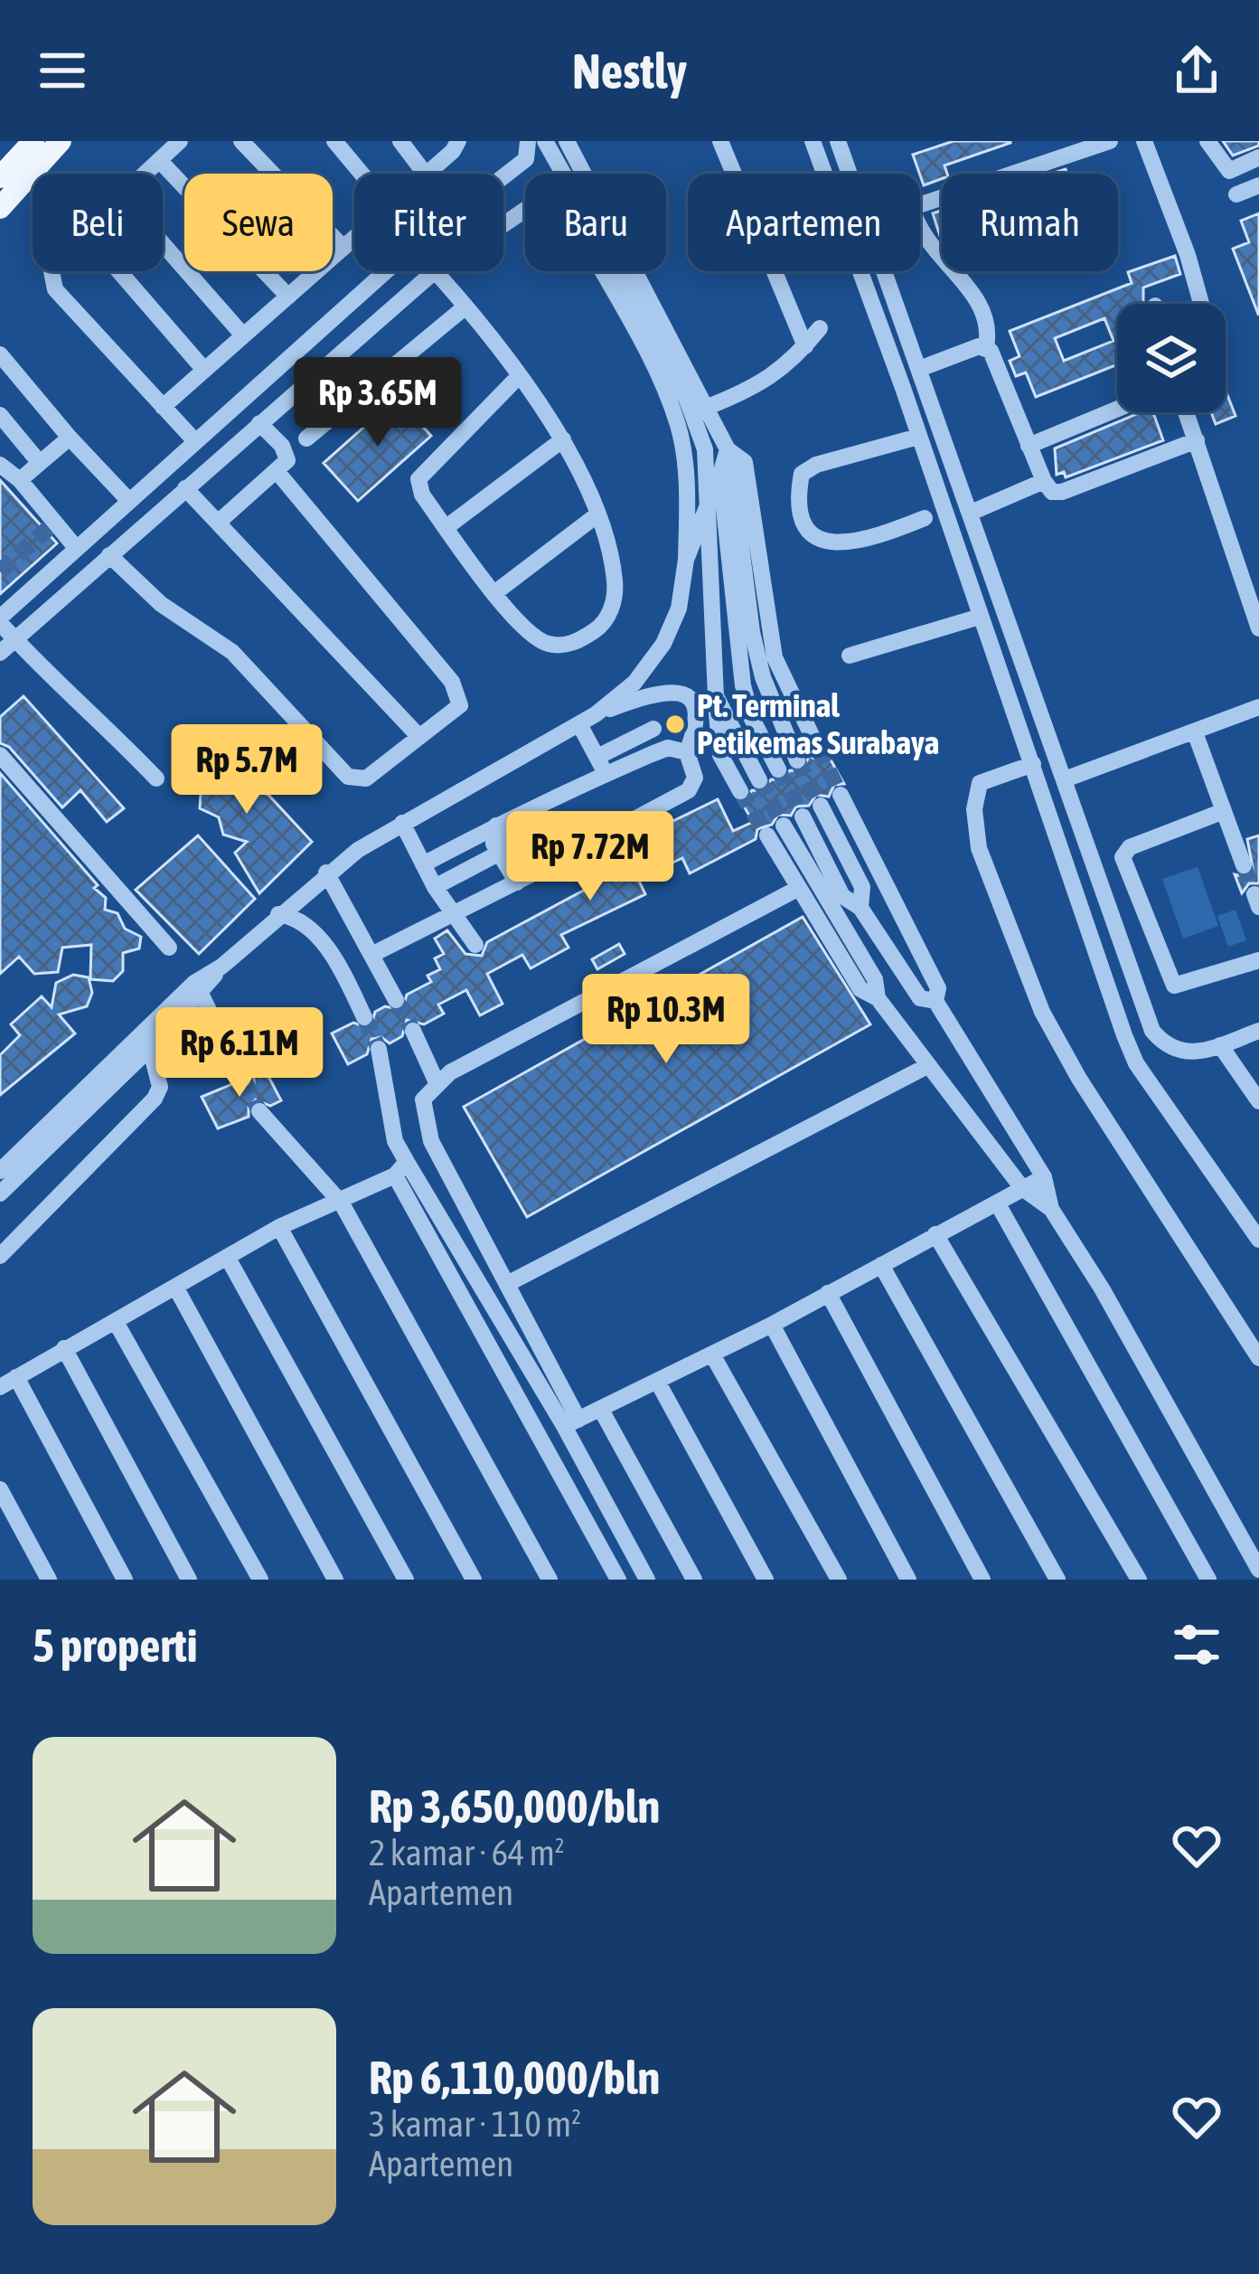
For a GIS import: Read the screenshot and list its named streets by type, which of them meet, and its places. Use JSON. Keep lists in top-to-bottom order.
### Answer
{
  "places": ["Pt. Terminal Petikemas Surabaya"],
  "page": {
    "header": "Nestly",
    "chip": [
      "Beli",
      "Sewa",
      "Filter",
      "Baru",
      "Apartemen",
      "Rumah"
    ],
    "price": [
      "Rp 3.65M",
      "Rp 5.7M",
      "Rp 7.72M",
      "Rp 10.3M",
      "Rp 6.11M"
    ],
    "heading": "5 properti",
    "list": [
      {
        "name": "Rp 3,650,000/bln",
        "note": "2 kamar · 64 m² · Apartemen"
      },
      {
        "name": "Rp 6,110,000/bln",
        "note": "3 kamar · 110 m² · Apartemen"
      }
    ]
  }
}
